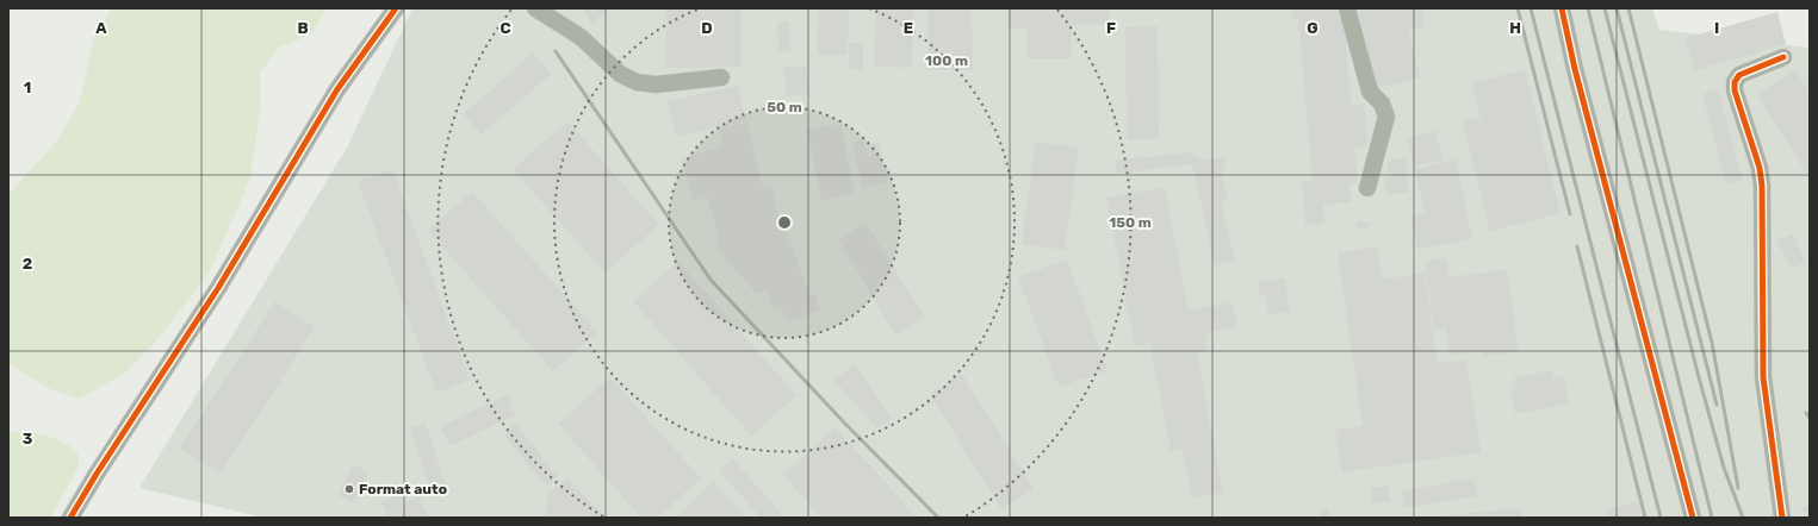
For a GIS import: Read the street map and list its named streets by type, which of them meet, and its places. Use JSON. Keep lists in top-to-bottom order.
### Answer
{
  "places": ["Format auto"],
  "grid": {
    "columns": [
      "A",
      "B",
      "C",
      "D",
      "E",
      "F",
      "G",
      "H",
      "I"
    ],
    "rows": ["1", "2", "3"]
  },
  "rings": ["100 m", "50 m", "150 m"]
}
